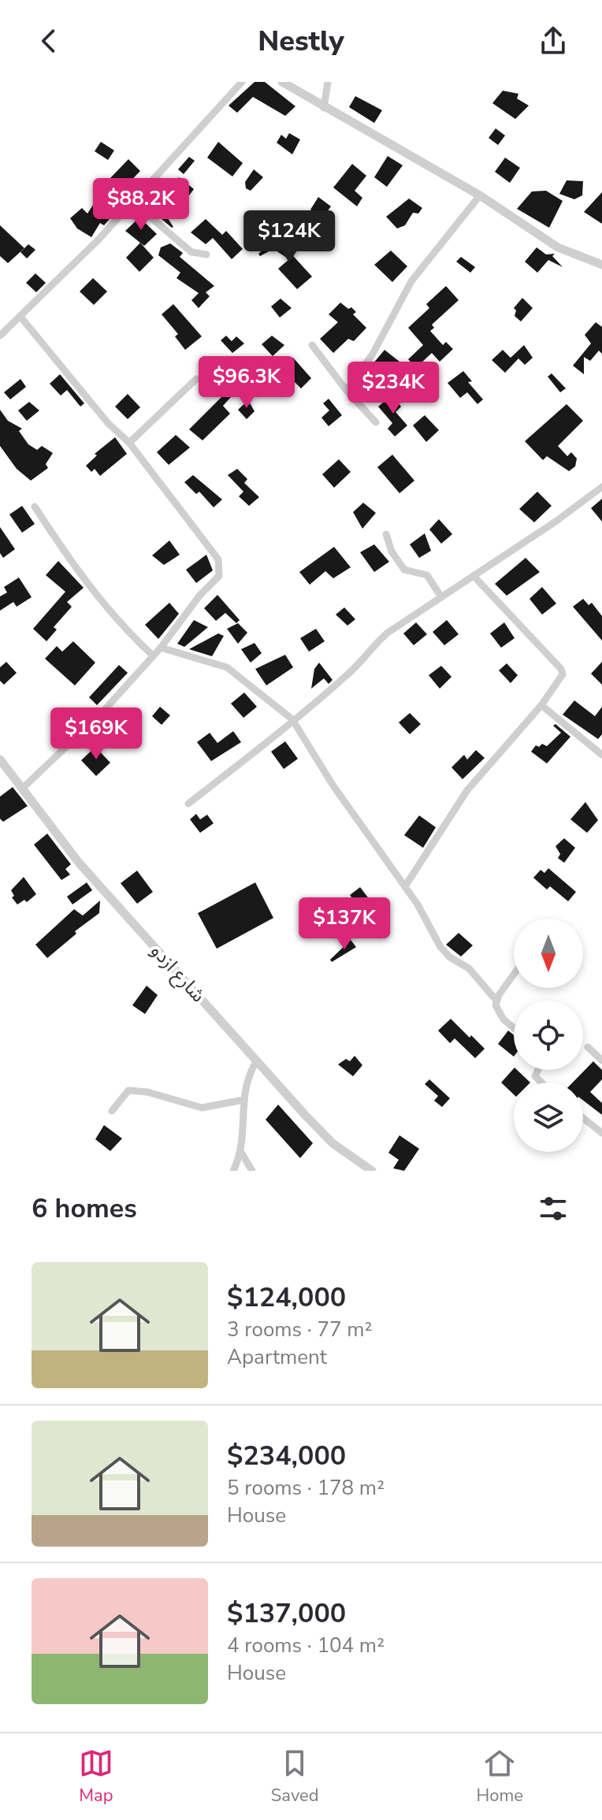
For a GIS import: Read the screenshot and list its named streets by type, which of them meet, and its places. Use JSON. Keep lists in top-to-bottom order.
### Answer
{
  "streets": {
    "street": ["شارع ازدو"]
  },
  "north": "bottom",
  "page": {
    "header": "Nestly",
    "price": [
      "$88.2K",
      "$124K",
      "$96.3K",
      "$234K",
      "$169K",
      "$137K"
    ],
    "heading": "6 homes",
    "list": [
      {
        "name": "$124,000",
        "note": "3 rooms · 77 m² · Apartment"
      },
      {
        "name": "$234,000",
        "note": "5 rooms · 178 m² · House"
      },
      {
        "name": "$137,000",
        "note": "4 rooms · 104 m² · House"
      }
    ],
    "tabs": ["Map", "Saved", "Home"]
  }
}
